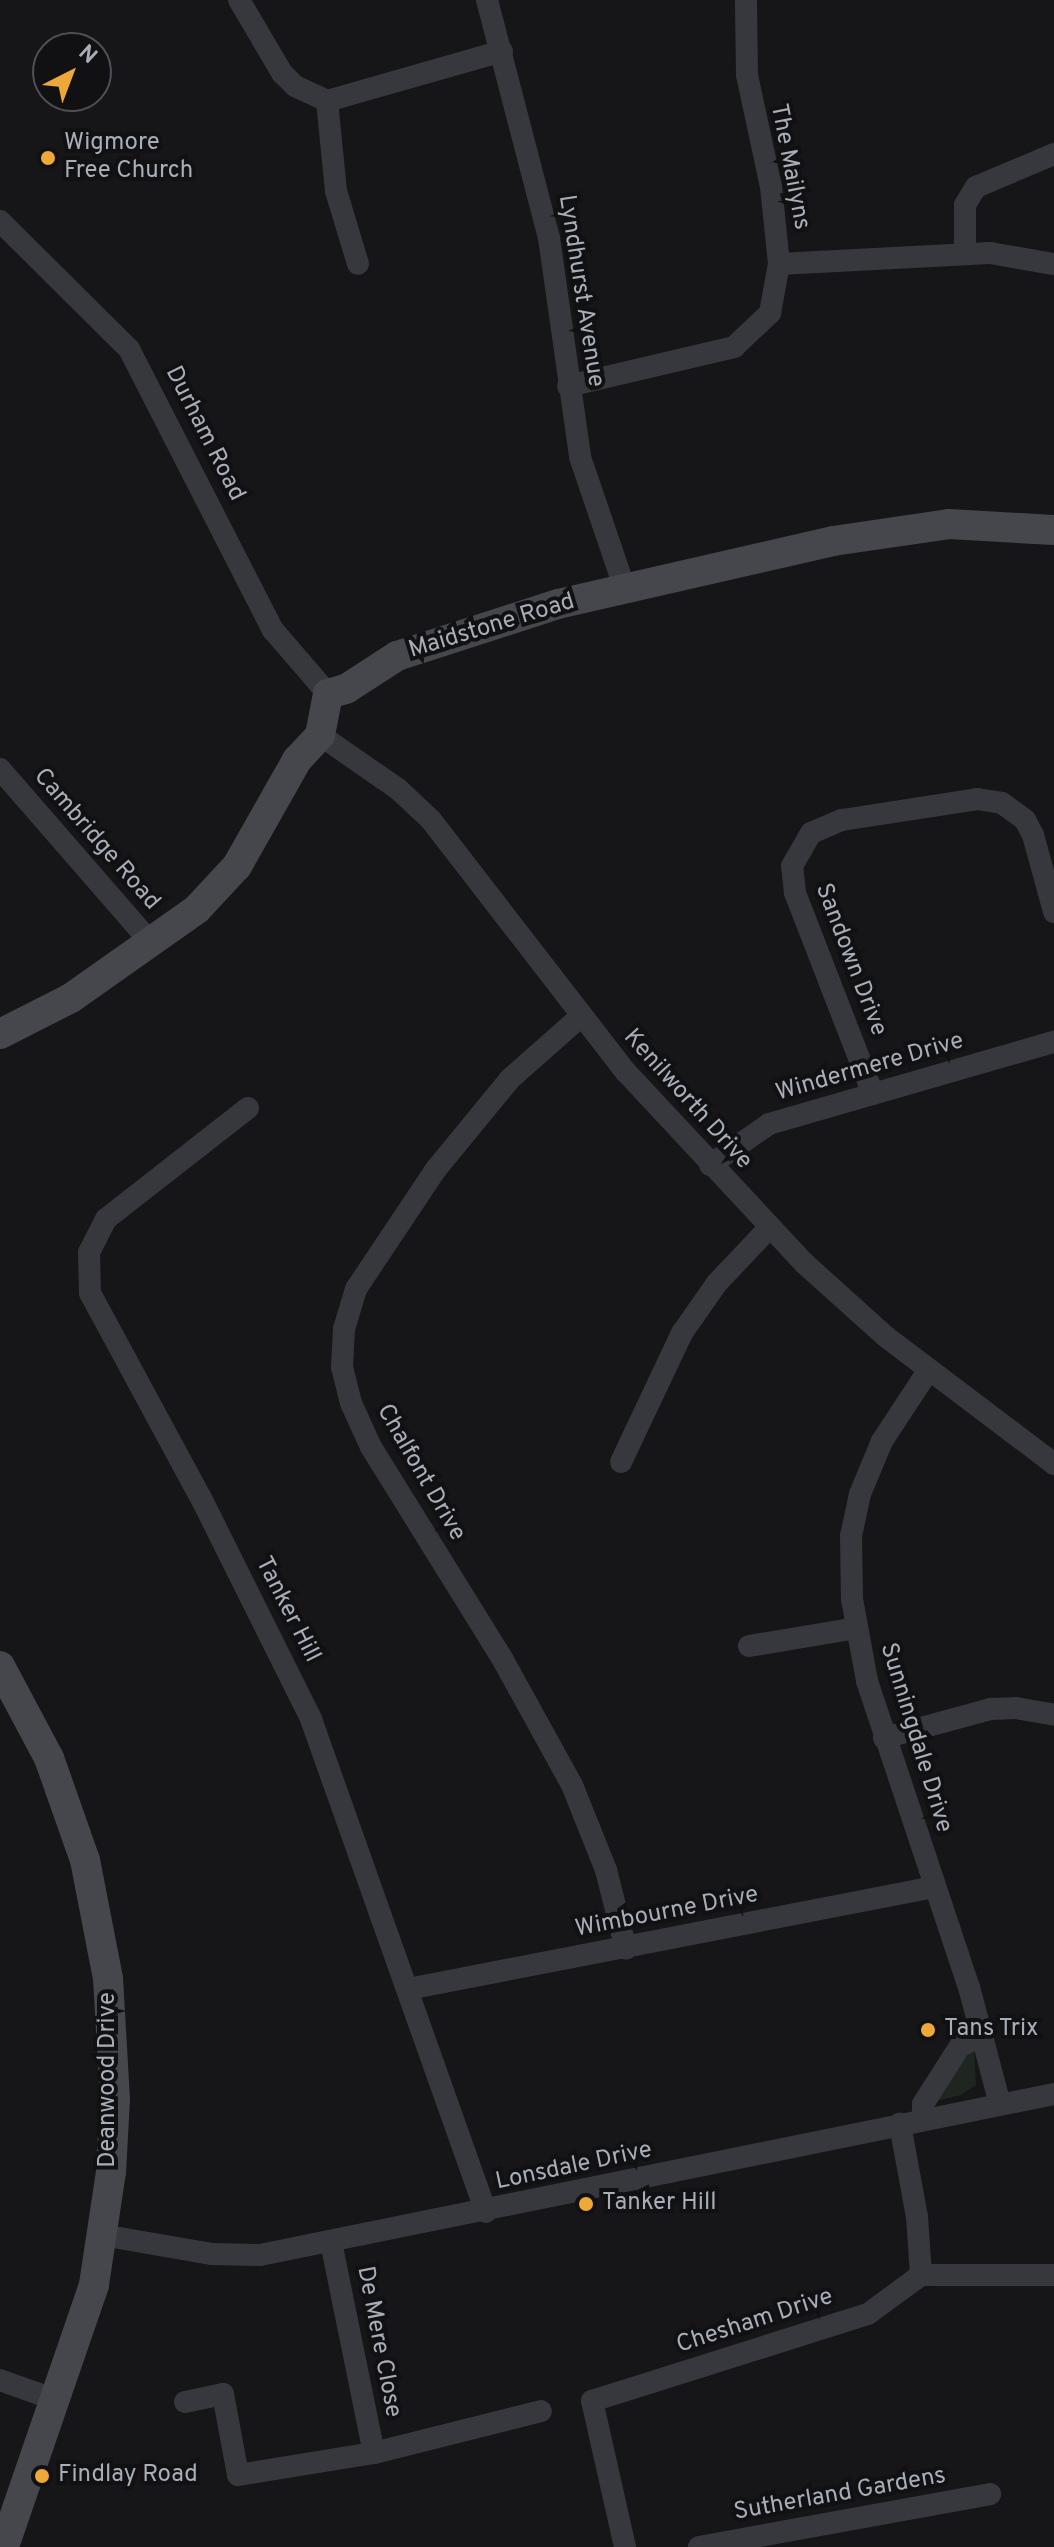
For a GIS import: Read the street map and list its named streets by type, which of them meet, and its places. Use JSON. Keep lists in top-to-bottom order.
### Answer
{
  "streets": {
    "street": [
      "The Mailyns",
      "Lyndhurst Avenue",
      "Durham Road",
      "Maidstone Road",
      "Cambridge Road",
      "Sandown Drive",
      "Windermere Drive",
      "Kenilworth Drive",
      "Chalfont Drive",
      "Tanker Hill",
      "Sunningdale Drive",
      "Wimbourne Drive",
      "Deanwood Drive",
      "Lonsdale Drive",
      "Chesham Drive",
      "De Mere Close",
      "Sutherland Gardens"
    ]
  },
  "crossings": [
    ["The Mailyns", "Lyndhurst Avenue"],
    ["Lyndhurst Avenue", "Maidstone Road"],
    ["Durham Road", "Maidstone Road"],
    ["Sandown Drive", "Windermere Drive"],
    ["Windermere Drive", "Kenilworth Drive"],
    ["Kenilworth Drive", "Chalfont Drive"],
    ["Kenilworth Drive", "Sunningdale Drive"],
    ["Chalfont Drive", "Wimbourne Drive"],
    ["Tanker Hill", "Wimbourne Drive"],
    ["Tanker Hill", "Lonsdale Drive"],
    ["Sunningdale Drive", "Wimbourne Drive"],
    ["Sunningdale Drive", "Lonsdale Drive"],
    ["Deanwood Drive", "Lonsdale Drive"],
    ["Lonsdale Drive", "De Mere Close"]
  ],
  "places": [
    "Wigmore Free Church",
    "Tans Trix",
    "Tanker Hill",
    "Findlay Road"
  ],
  "north": "top right"
}
